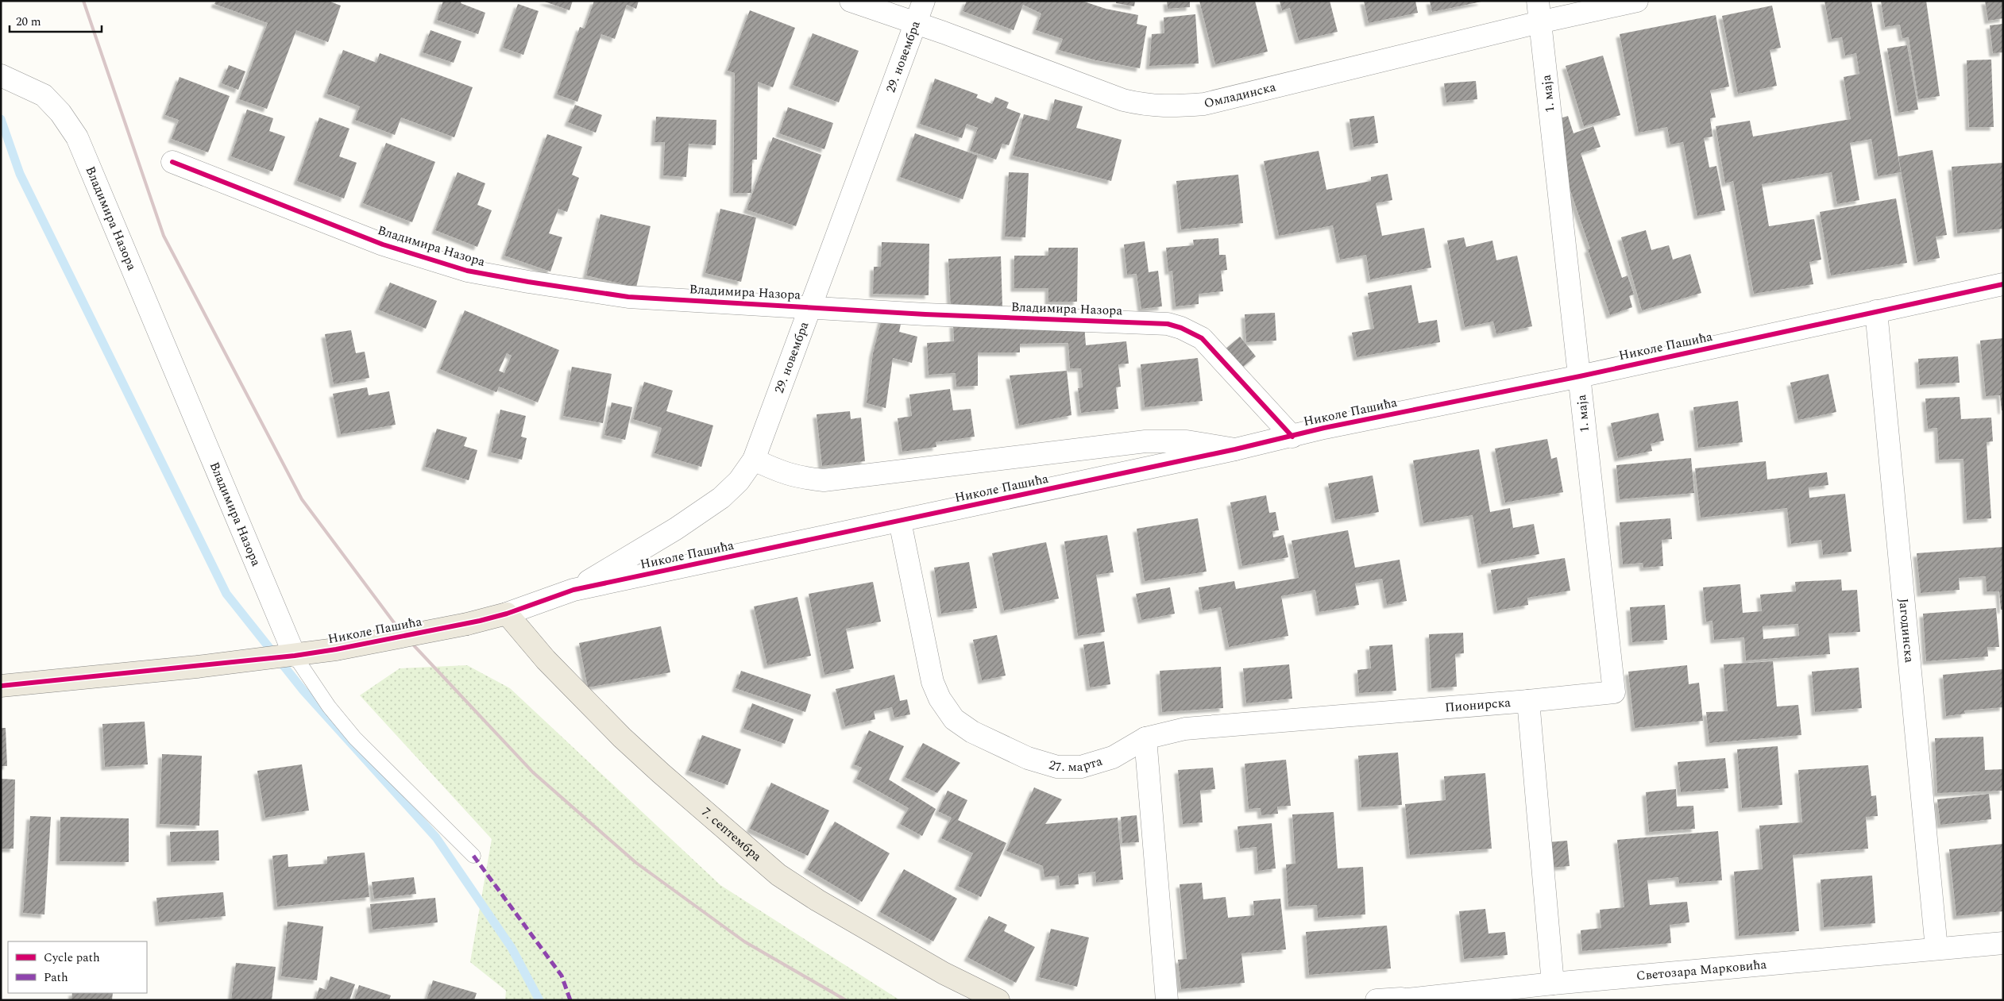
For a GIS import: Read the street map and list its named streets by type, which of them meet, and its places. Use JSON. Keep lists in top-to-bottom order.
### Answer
{
  "streets": {
    "main road": ["Николе Пашића", "7. септембра"],
    "street": [
      "29. новембра",
      "1. маја",
      "Омладинска",
      "Владимира Назора",
      "Јагодинска",
      "Пионирска",
      "27. марта",
      "Светозара Марковића"
    ]
  },
  "crossings": [
    ["29. новембра", "Омладинска"],
    ["29. новембра", "Владимира Назора"],
    ["29. новембра", "Николе Пашића"],
    ["1. маја", "Омладинска"],
    ["1. маја", "Николе Пашића"],
    ["1. маја", "Пионирска"],
    ["Владимира Назора", "Николе Пашића"],
    ["Николе Пашића", "Јагодинска"],
    ["Николе Пашића", "27. марта"],
    ["Николе Пашића", "7. септембра"],
    ["Јагодинска", "Светозара Марковића"],
    ["Пионирска", "27. марта"],
    ["Пионирска", "Светозара Марковића"]
  ],
  "legend": ["Cycle path", "Path"],
  "scale_bar": "20 m"
}
